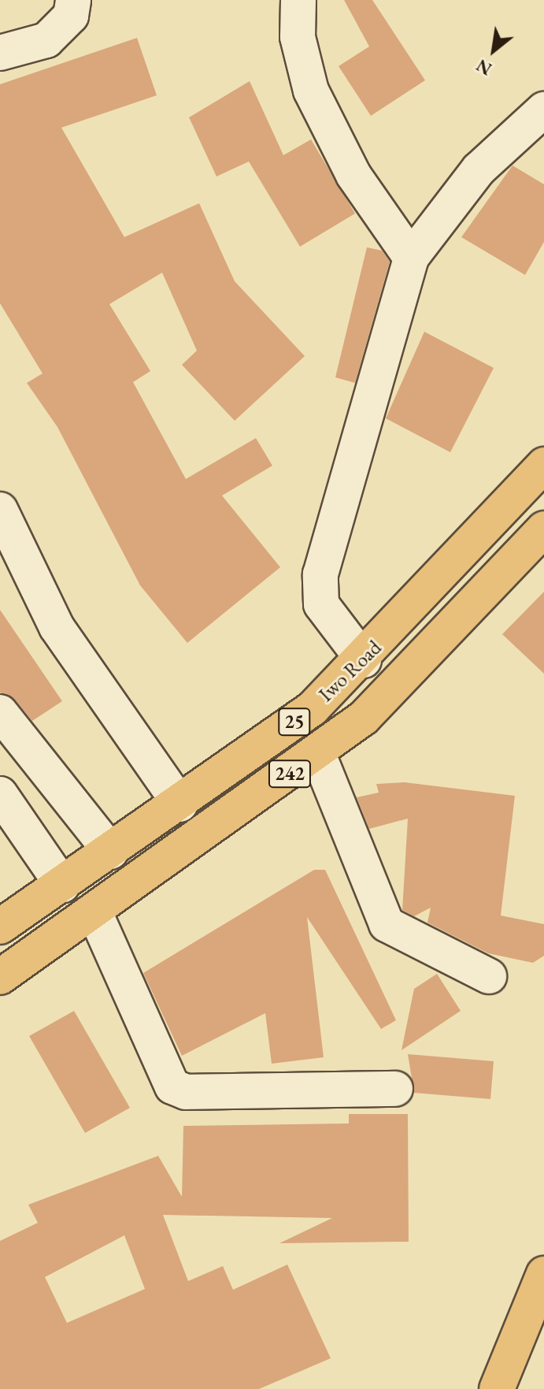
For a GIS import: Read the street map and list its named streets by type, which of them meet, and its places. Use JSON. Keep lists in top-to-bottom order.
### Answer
{
  "streets": {
    "main road": ["Iwo Road", "25", "242"]
  },
  "north": "bottom left"
}
